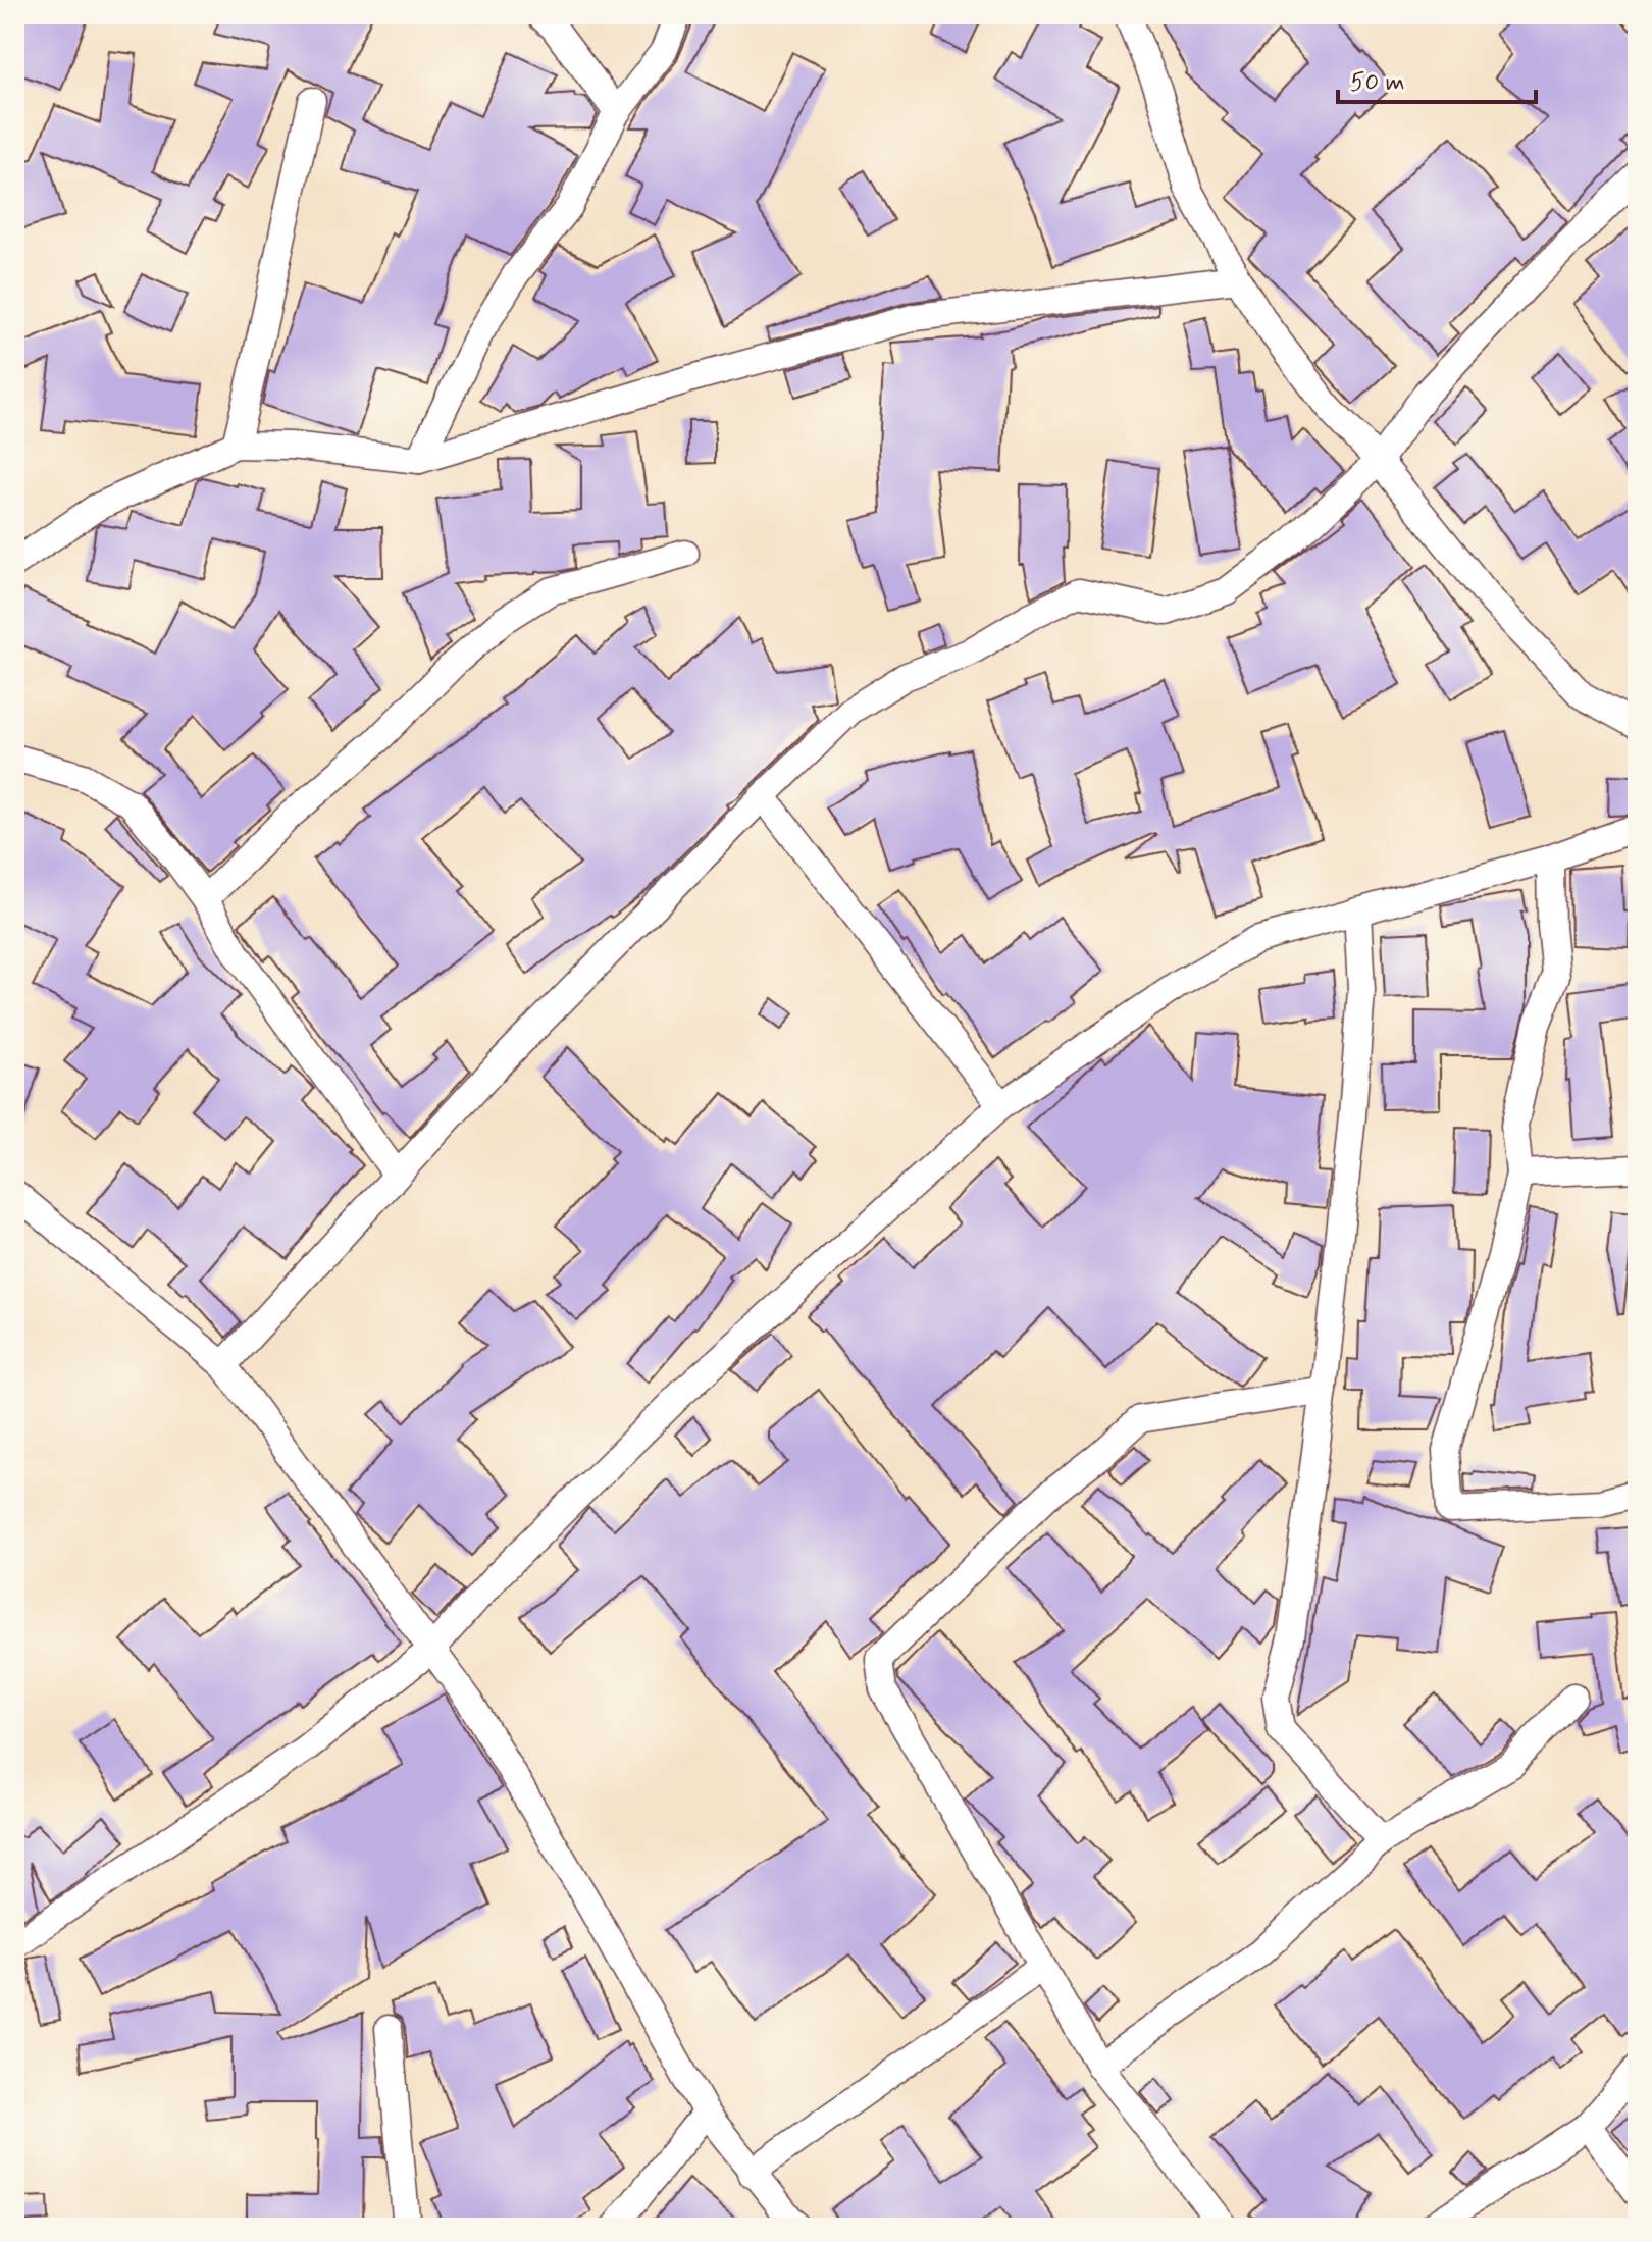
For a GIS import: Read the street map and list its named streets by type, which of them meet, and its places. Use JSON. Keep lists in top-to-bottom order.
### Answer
{
  "scale_bar": "50 m"
}
